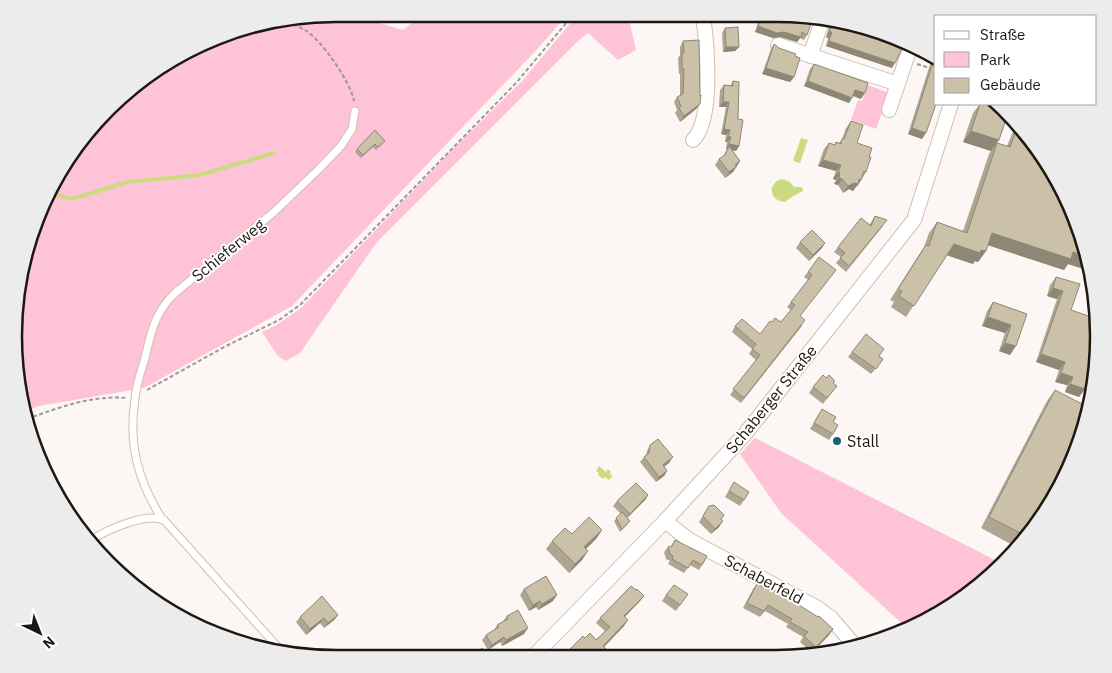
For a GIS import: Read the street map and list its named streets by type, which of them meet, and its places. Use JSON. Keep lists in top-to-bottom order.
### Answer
{
  "streets": {
    "street": ["Schaberger Straße", "Schaberfeld"],
    "lane": ["Schieferweg"]
  },
  "crossings": [
    ["Schaberger Straße", "Schaberfeld"]
  ],
  "places": ["Stall"],
  "legend": ["Straße", "Park", "Gebäude"],
  "north": "bottom right"
}
